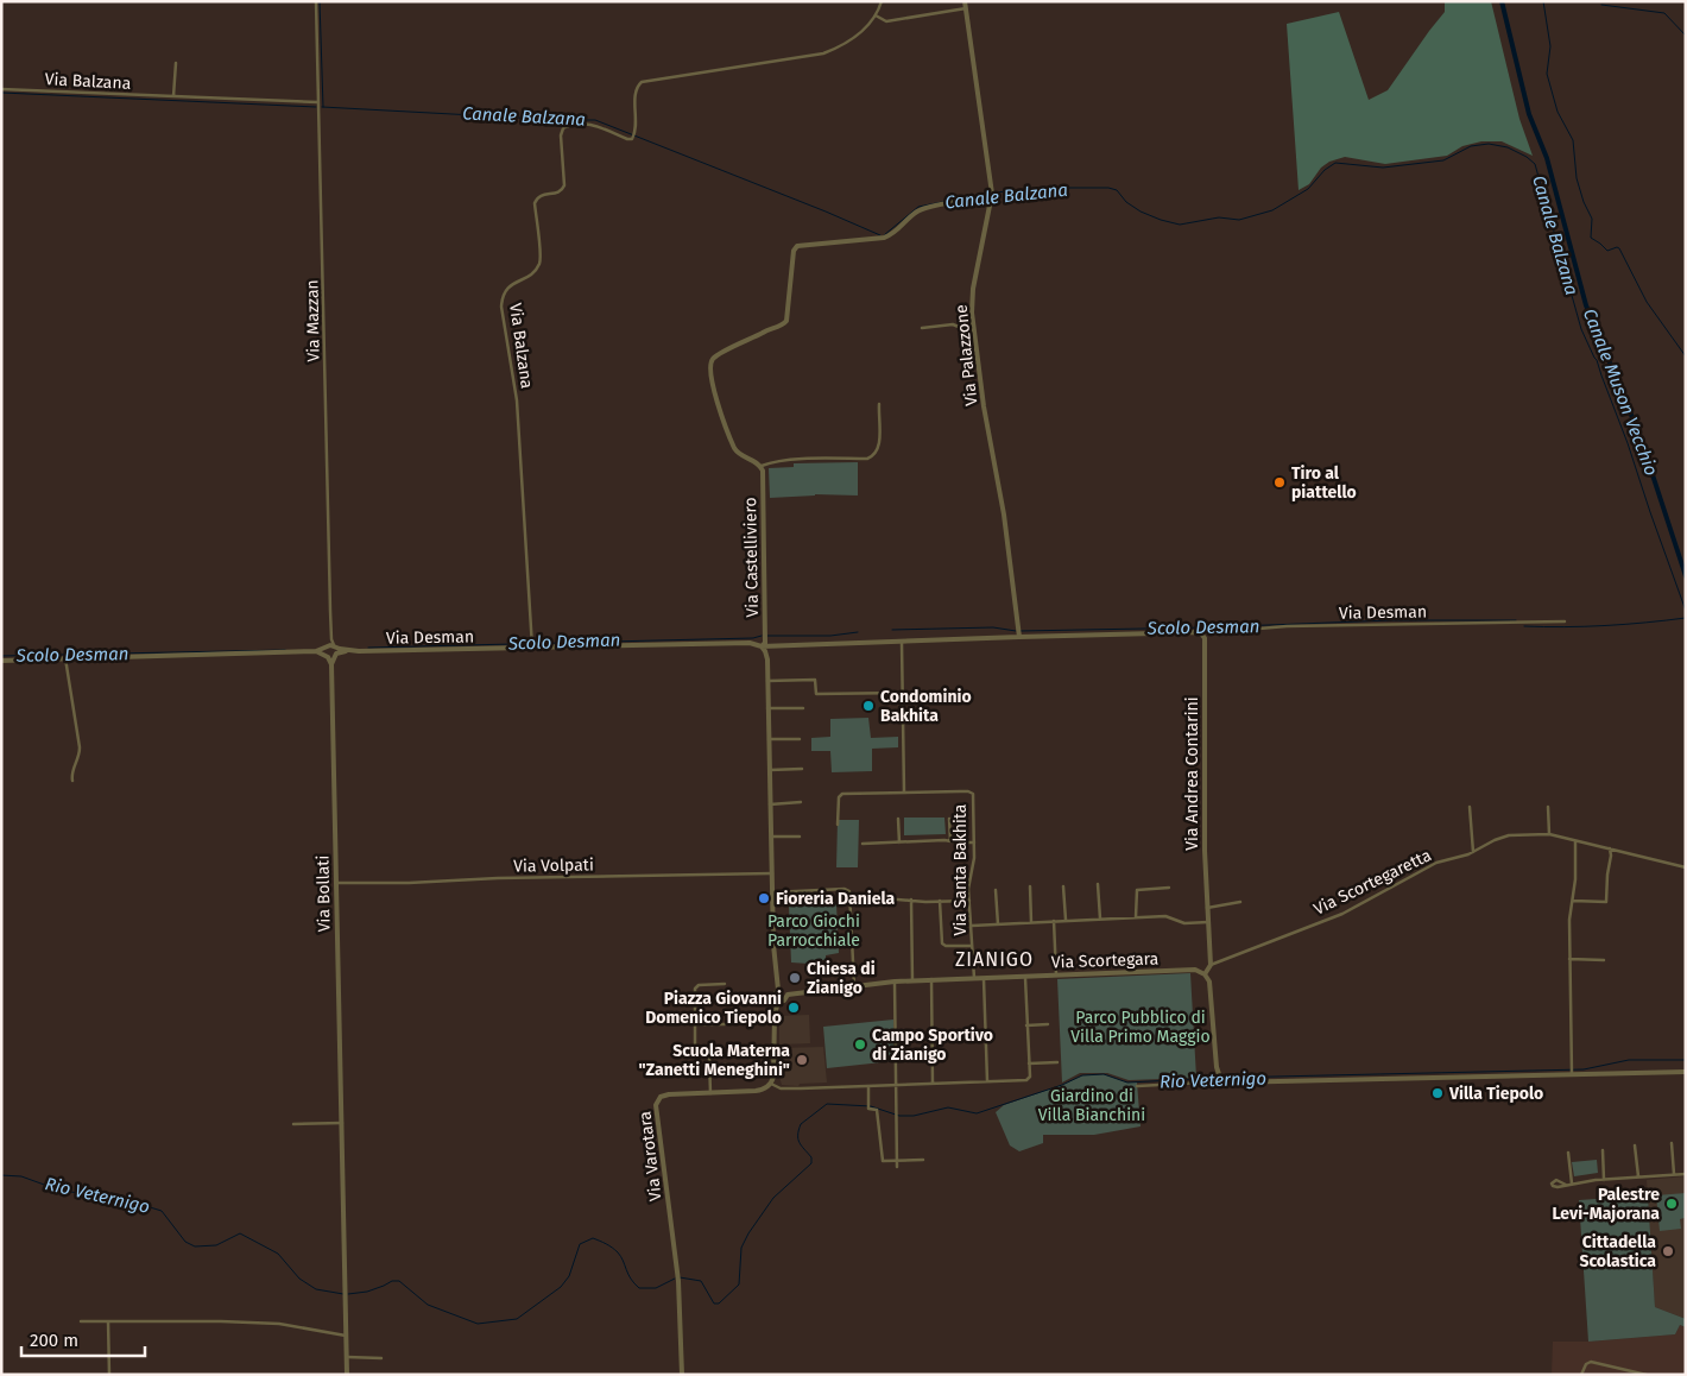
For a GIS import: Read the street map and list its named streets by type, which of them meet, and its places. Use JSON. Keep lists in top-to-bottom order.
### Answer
{
  "streets": {
    "street": [
      "Via Balzana",
      "Via Mazzan",
      "Via Palazzone",
      "Via Castelliviero",
      "Via Desman",
      "Via Andrea Contarini",
      "Via Volpati",
      "Via Santa Bakhita",
      "Via Scortegaretta",
      "Via Bollati",
      "Via Scortegara",
      "Via Varotara"
    ]
  },
  "crossings": [
    ["Via Balzana", "Via Mazzan"],
    ["Via Balzana", "Via Desman"],
    ["Via Mazzan", "Via Desman"],
    ["Via Palazzone", "Via Desman"],
    ["Via Castelliviero", "Via Desman"],
    ["Via Desman", "Via Andrea Contarini"],
    ["Via Desman", "Via Bollati"],
    ["Via Andrea Contarini", "Via Scortegaretta"],
    ["Via Volpati", "Via Bollati"],
    ["Via Santa Bakhita", "Via Scortegara"]
  ],
  "districts": ["ZIANIGO"],
  "water": [
    "Canale Balzana",
    "Canale Muson Vecchio",
    "Scolo Desman",
    "Rio Veternigo"
  ],
  "parks": ["Parco Giochi Parrocchiale", "Parco Pubblico di Villa Primo Maggio", "Giardino di Villa Bianchini"],
  "places": [
    "Tiro al piattello",
    "Condominio Bakhita",
    "Fioreria Daniela",
    "Chiesa di Zianigo",
    "Piazza Giovanni Domenico Tiepolo",
    "Campo Sportivo di Zianigo",
    "Scuola Materna \"Zanetti Meneghini\"",
    "Villa Tiepolo",
    "Palestre Levi-Majorana",
    "Cittadella Scolastica"
  ],
  "scale_bar": "200 m"
}
